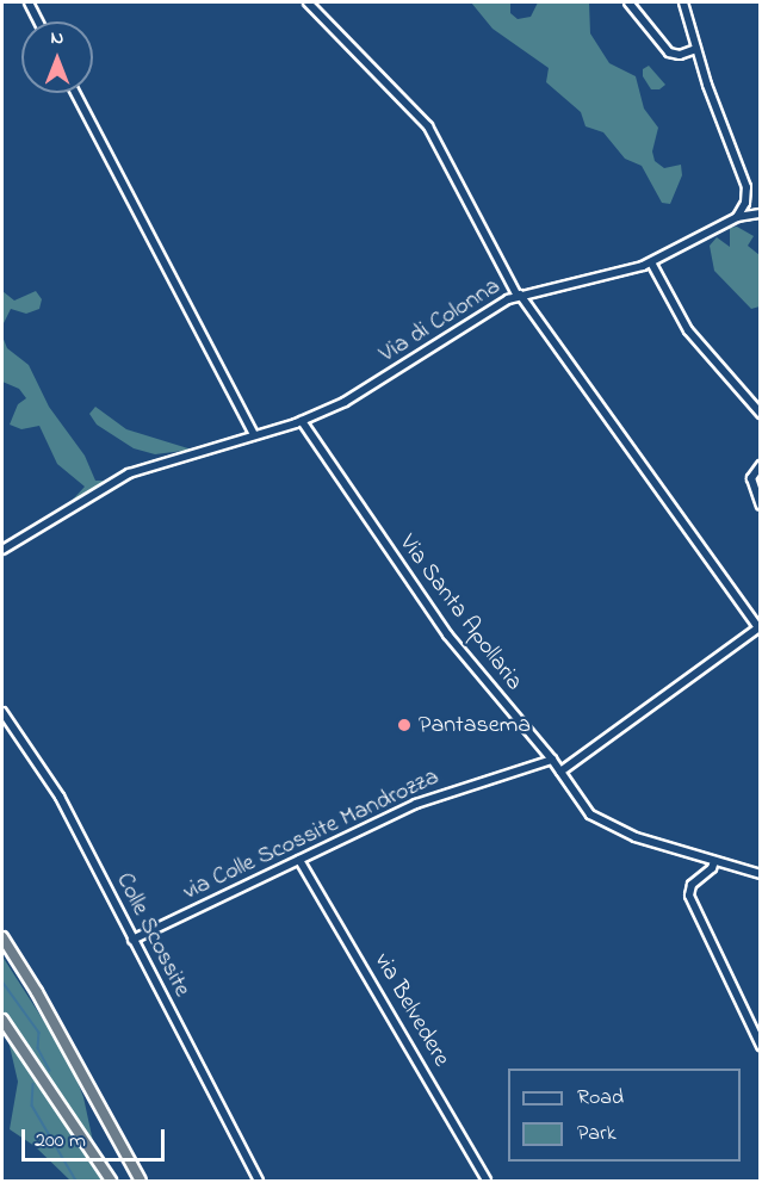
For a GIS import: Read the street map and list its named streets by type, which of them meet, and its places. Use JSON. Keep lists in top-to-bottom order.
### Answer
{
  "streets": {
    "street": [
      "Via di Colonna",
      "Via Santa Apollaria",
      "via Colle Scossite Mandrozza",
      "Colle Scossite",
      "via Belvedere"
    ]
  },
  "crossings": [
    ["Via di Colonna", "Via Santa Apollaria"],
    ["Via Santa Apollaria", "via Colle Scossite Mandrozza"],
    ["via Colle Scossite Mandrozza", "Colle Scossite"],
    ["via Colle Scossite Mandrozza", "via Belvedere"]
  ],
  "places": ["Pantasema"],
  "legend": ["Road", "Park"],
  "scale_bar": "200 m",
  "north": "top"
}
